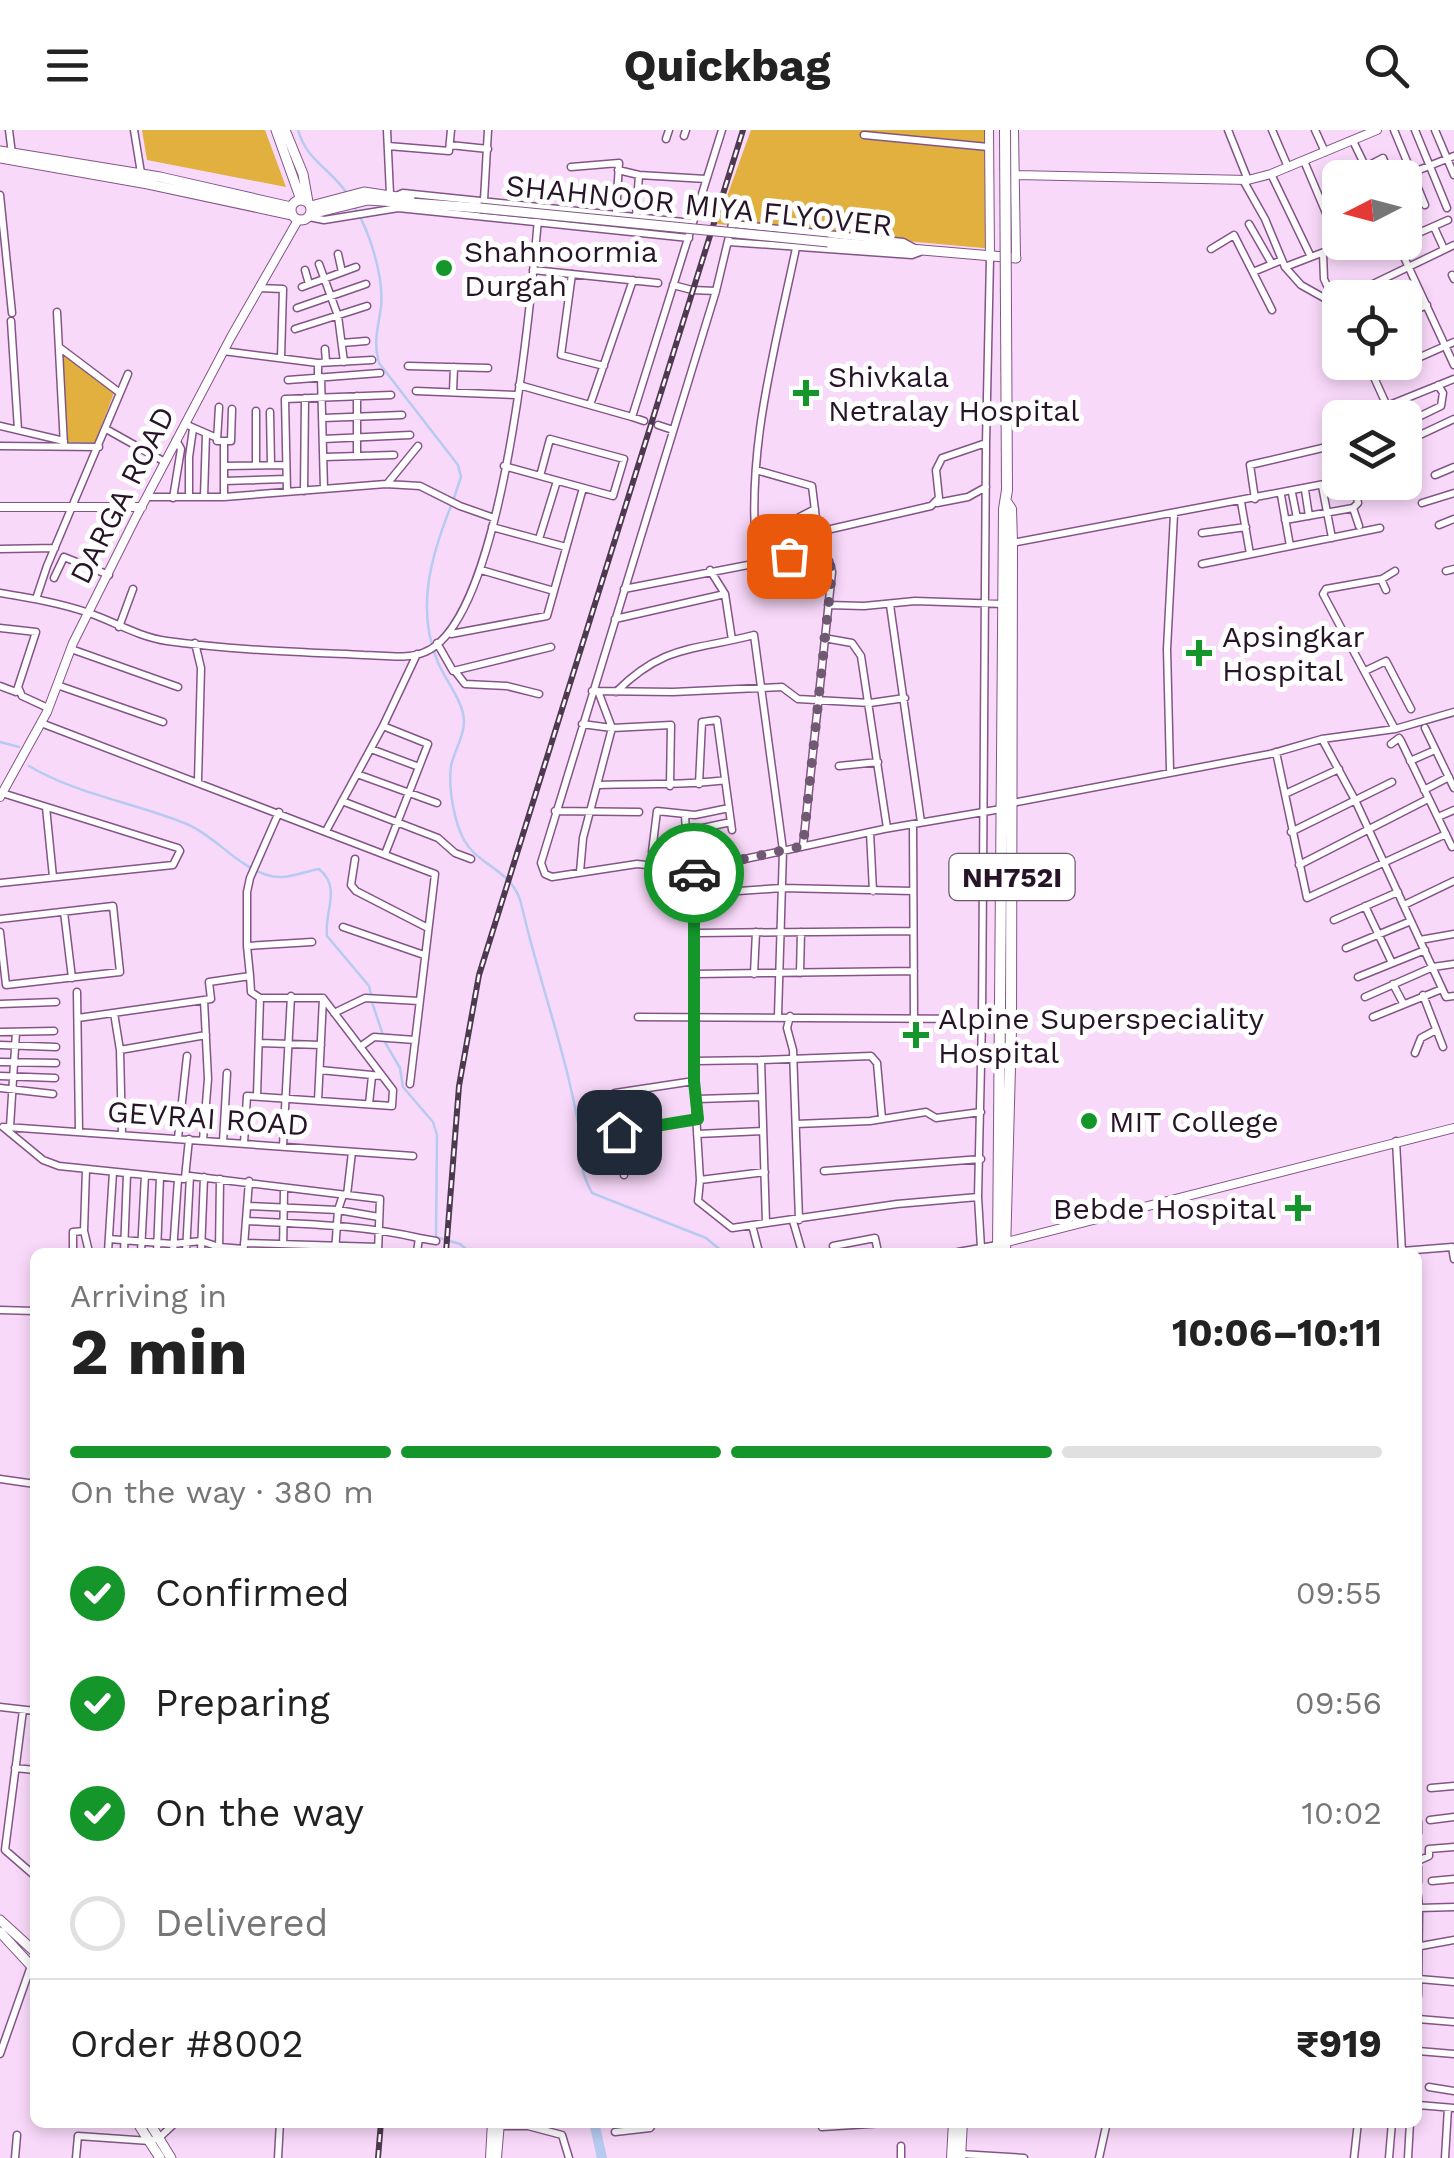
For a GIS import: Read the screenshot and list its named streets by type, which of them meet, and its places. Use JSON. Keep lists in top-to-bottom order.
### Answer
{
  "streets": {
    "highway": ["NH752I"],
    "main road": ["SHAHNOOR MIYA FLYOVER"],
    "street": ["DARGA ROAD", "GEVRAI ROAD"]
  },
  "places": {
    "other": ["Shahnoormia Durgah", "MIT College"],
    "health": [
      "Shivkala Netralay Hospital",
      "Apsingkar Hospital",
      "Alpine Superspeciality Hospital",
      "Bebde Hospital"
    ]
  },
  "north": "left",
  "page": {
    "header": "Quickbag",
    "heading": ["2 min", "Arriving in", "10:06–10:11"],
    "panel": ["Order #8002", "₹919"],
    "bar": "On the way · 380 m",
    "list": [
      ["Confirmed", "09:55"],
      ["Preparing", "09:56"],
      ["On the way", "10:02"],
      "Delivered"
    ]
  }
}
